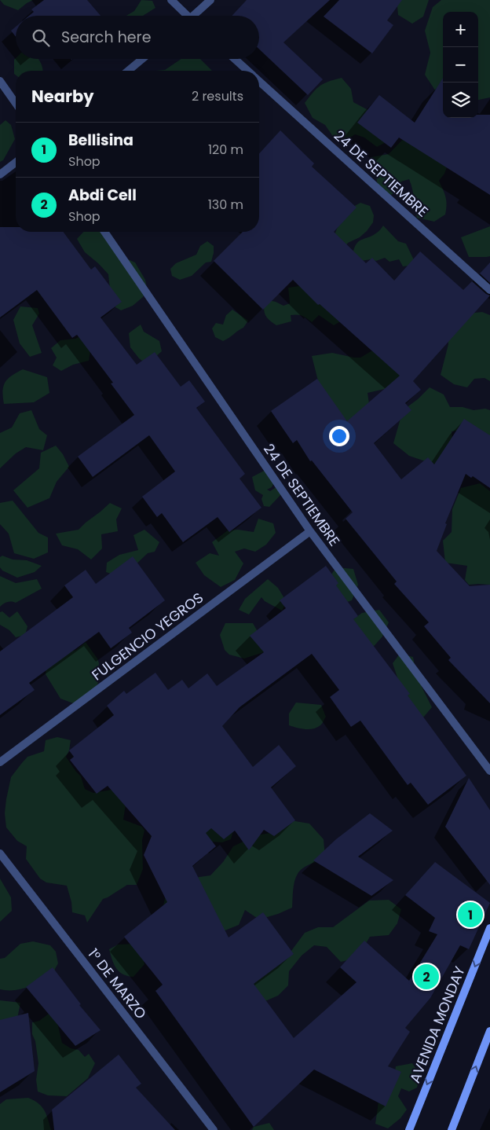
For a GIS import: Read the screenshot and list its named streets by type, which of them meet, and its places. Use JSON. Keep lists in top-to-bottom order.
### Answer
{
  "streets": {
    "main road": ["AVENIDA MONDAY"],
    "street": ["24 DE SEPTIEMBRE", "FULGENCIO YEGROS", "1° DE MARZO"]
  },
  "crossings": [
    ["24 DE SEPTIEMBRE", "FULGENCIO YEGROS"]
  ],
  "page": {
    "map_buttons": ["+", "−"],
    "search": "Search here",
    "heading": ["Nearby", "2 results"],
    "list": [
      {
        "mark": "1",
        "name": "Bellisina",
        "note": "Shop",
        "value": "120 m"
      },
      {
        "mark": "2",
        "name": "Abdi Cell",
        "note": "Shop",
        "value": "130 m"
      }
    ],
    "pins": ["1", "2"]
  }
}
